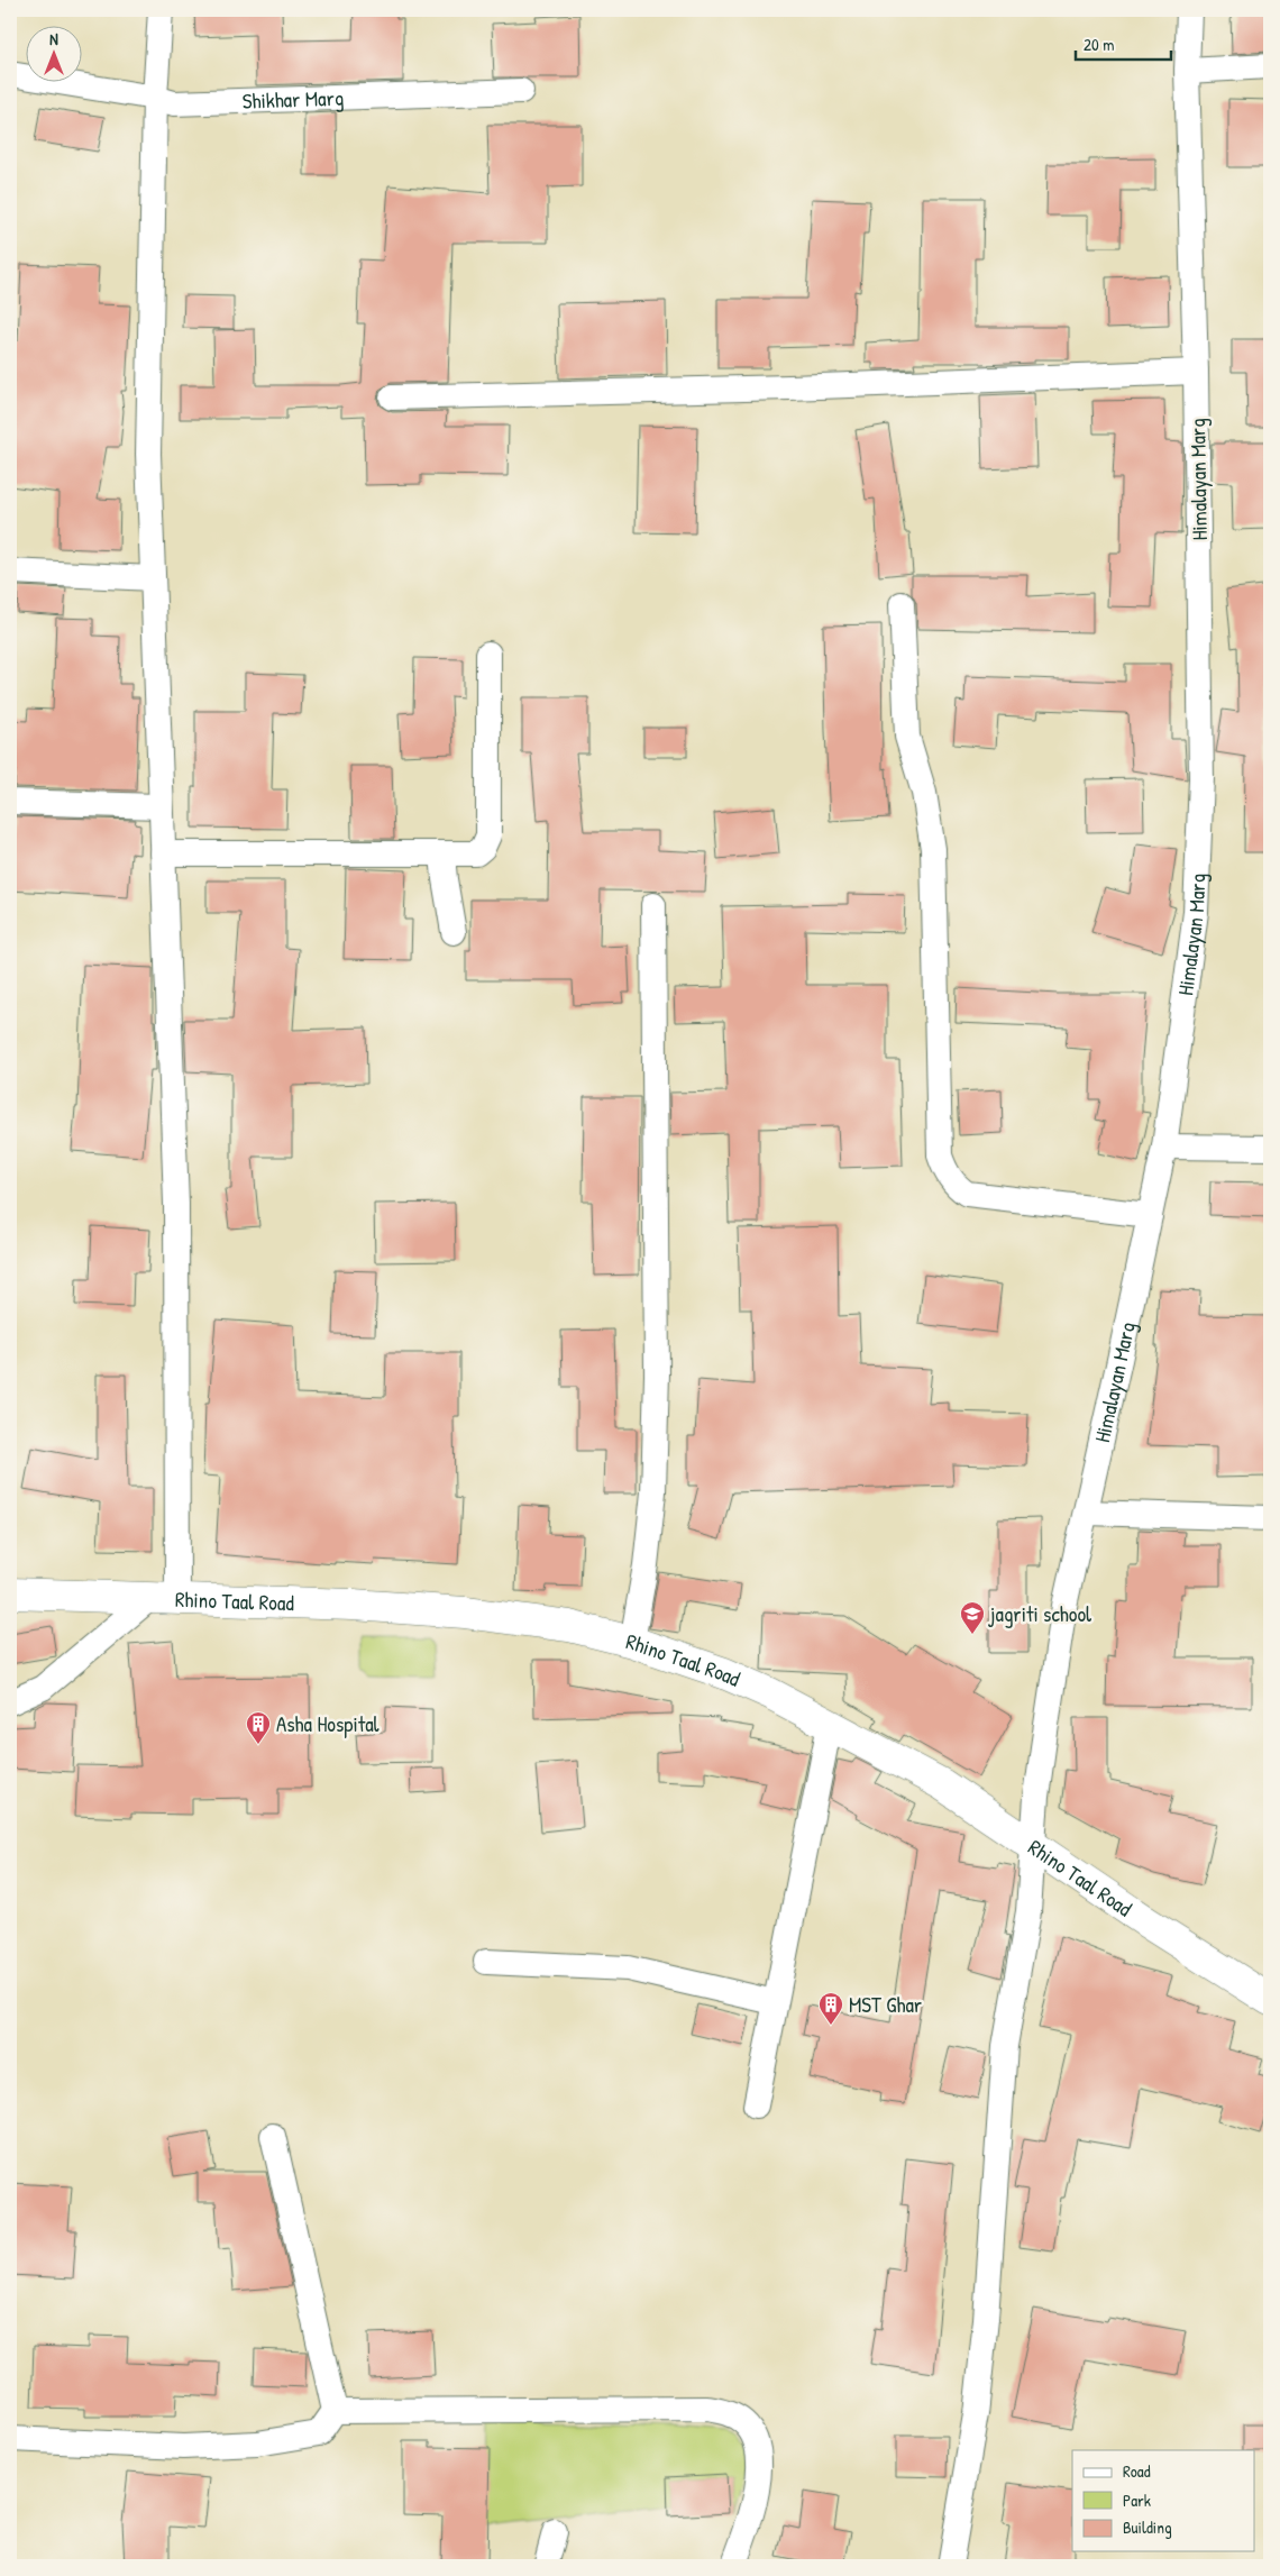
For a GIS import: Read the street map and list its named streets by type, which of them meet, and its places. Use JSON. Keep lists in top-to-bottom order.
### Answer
{
  "streets": {
    "street": ["Shikhar Marg", "Himalayan Marg", "Rhino Taal Road"]
  },
  "crossings": [
    ["Himalayan Marg", "Rhino Taal Road"]
  ],
  "places": {
    "school or university": ["jagriti school"],
    "building": ["Asha Hospital", "MST Ghar"]
  },
  "legend": ["Road", "Park", "Building"],
  "scale_bar": "20 m",
  "north": "top"
}
